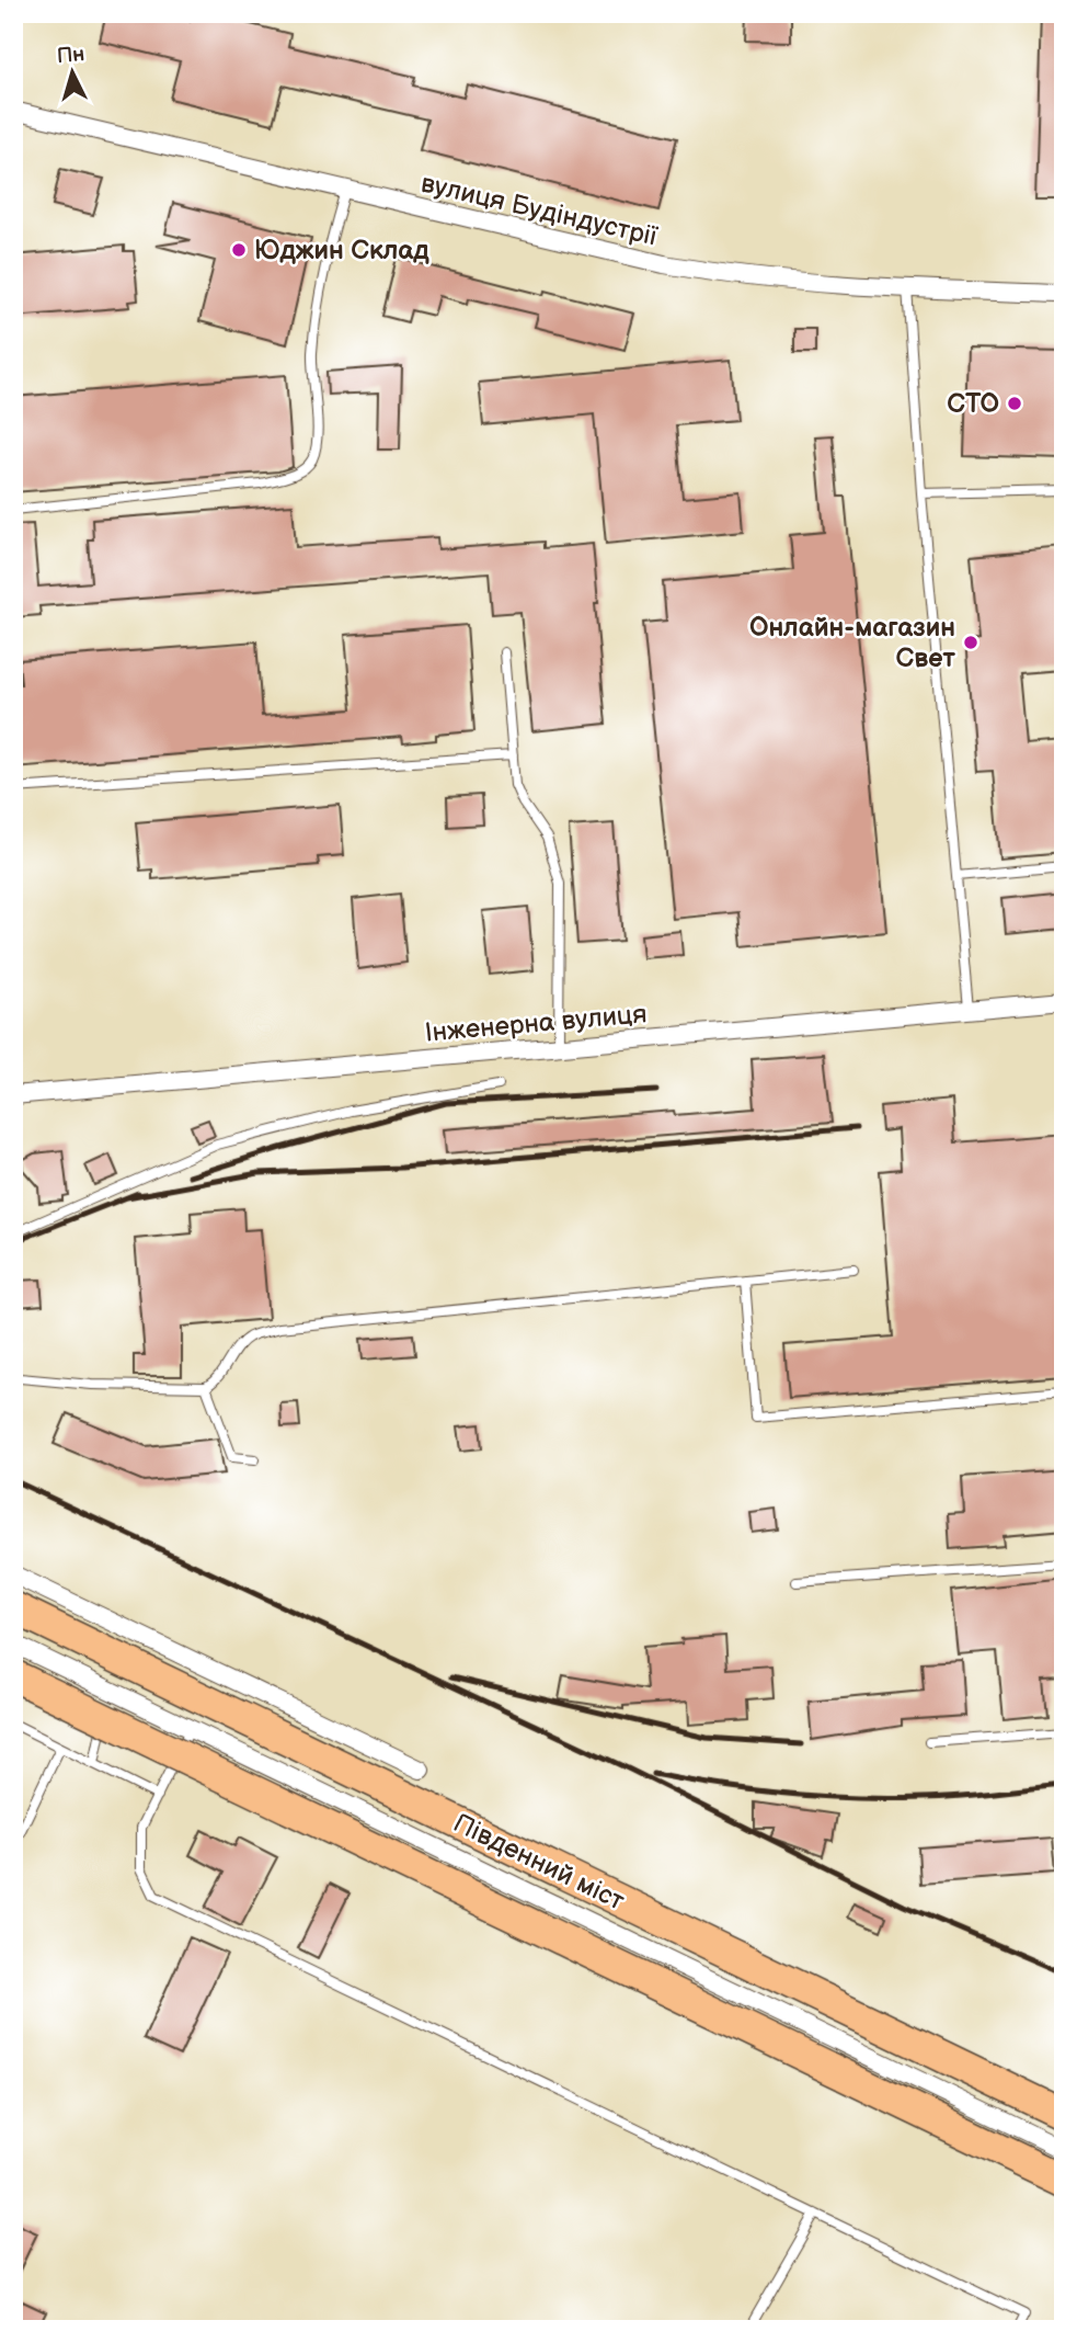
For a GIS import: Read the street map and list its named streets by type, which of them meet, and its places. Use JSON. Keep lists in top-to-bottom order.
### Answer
{
  "streets": {
    "highway": ["Південний міст"],
    "street": ["вулиця Будіндустрії", "Інженерна вулиця"]
  },
  "places": ["Юджин Склад", "СТО", "Онлайн-магазин Свет"],
  "north": "top"
}
